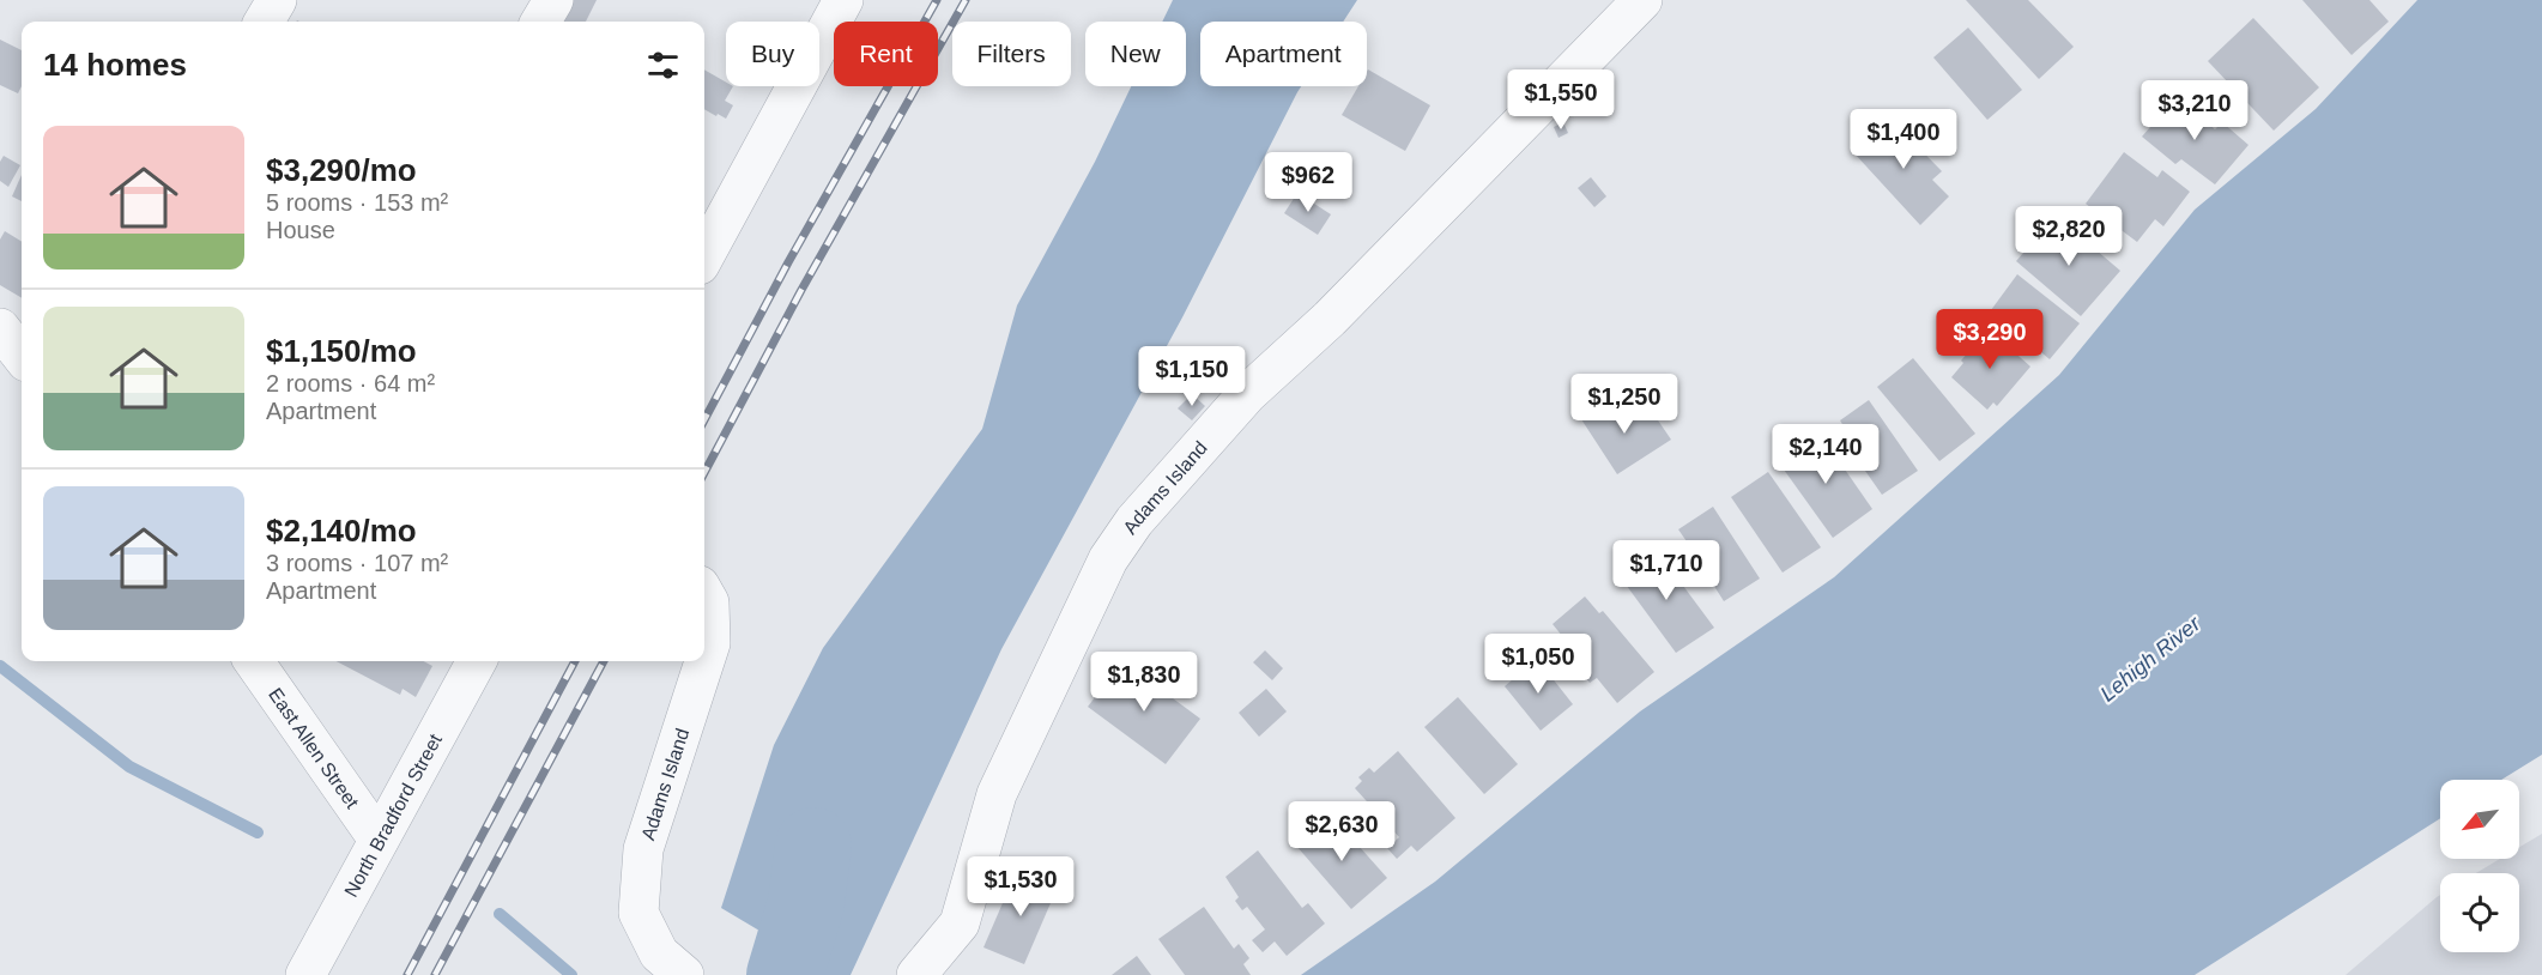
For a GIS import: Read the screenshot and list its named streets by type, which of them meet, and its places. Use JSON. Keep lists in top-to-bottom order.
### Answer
{
  "streets": {
    "street": ["Adams Island", "East Allen Street", "North Bradford Street"]
  },
  "crossings": [
    ["East Allen Street", "North Bradford Street"]
  ],
  "water": ["Lehigh River"],
  "north": "bottom left",
  "page": {
    "chip": [
      "Buy",
      "Rent",
      "Filters",
      "New",
      "Apartment"
    ],
    "heading": "14 homes",
    "price": [
      "$1,550",
      "$3,210",
      "$1,400",
      "$962",
      "$2,820",
      "$3,290",
      "$1,150",
      "$1,250",
      "$2,140",
      "$1,710",
      "$1,050",
      "$1,830",
      "$2,630",
      "$1,530"
    ],
    "list": [
      {
        "name": "$3,290/mo",
        "note": "5 rooms · 153 m² · House"
      },
      {
        "name": "$1,150/mo",
        "note": "2 rooms · 64 m² · Apartment"
      },
      {
        "name": "$2,140/mo",
        "note": "3 rooms · 107 m² · Apartment"
      }
    ]
  }
}
